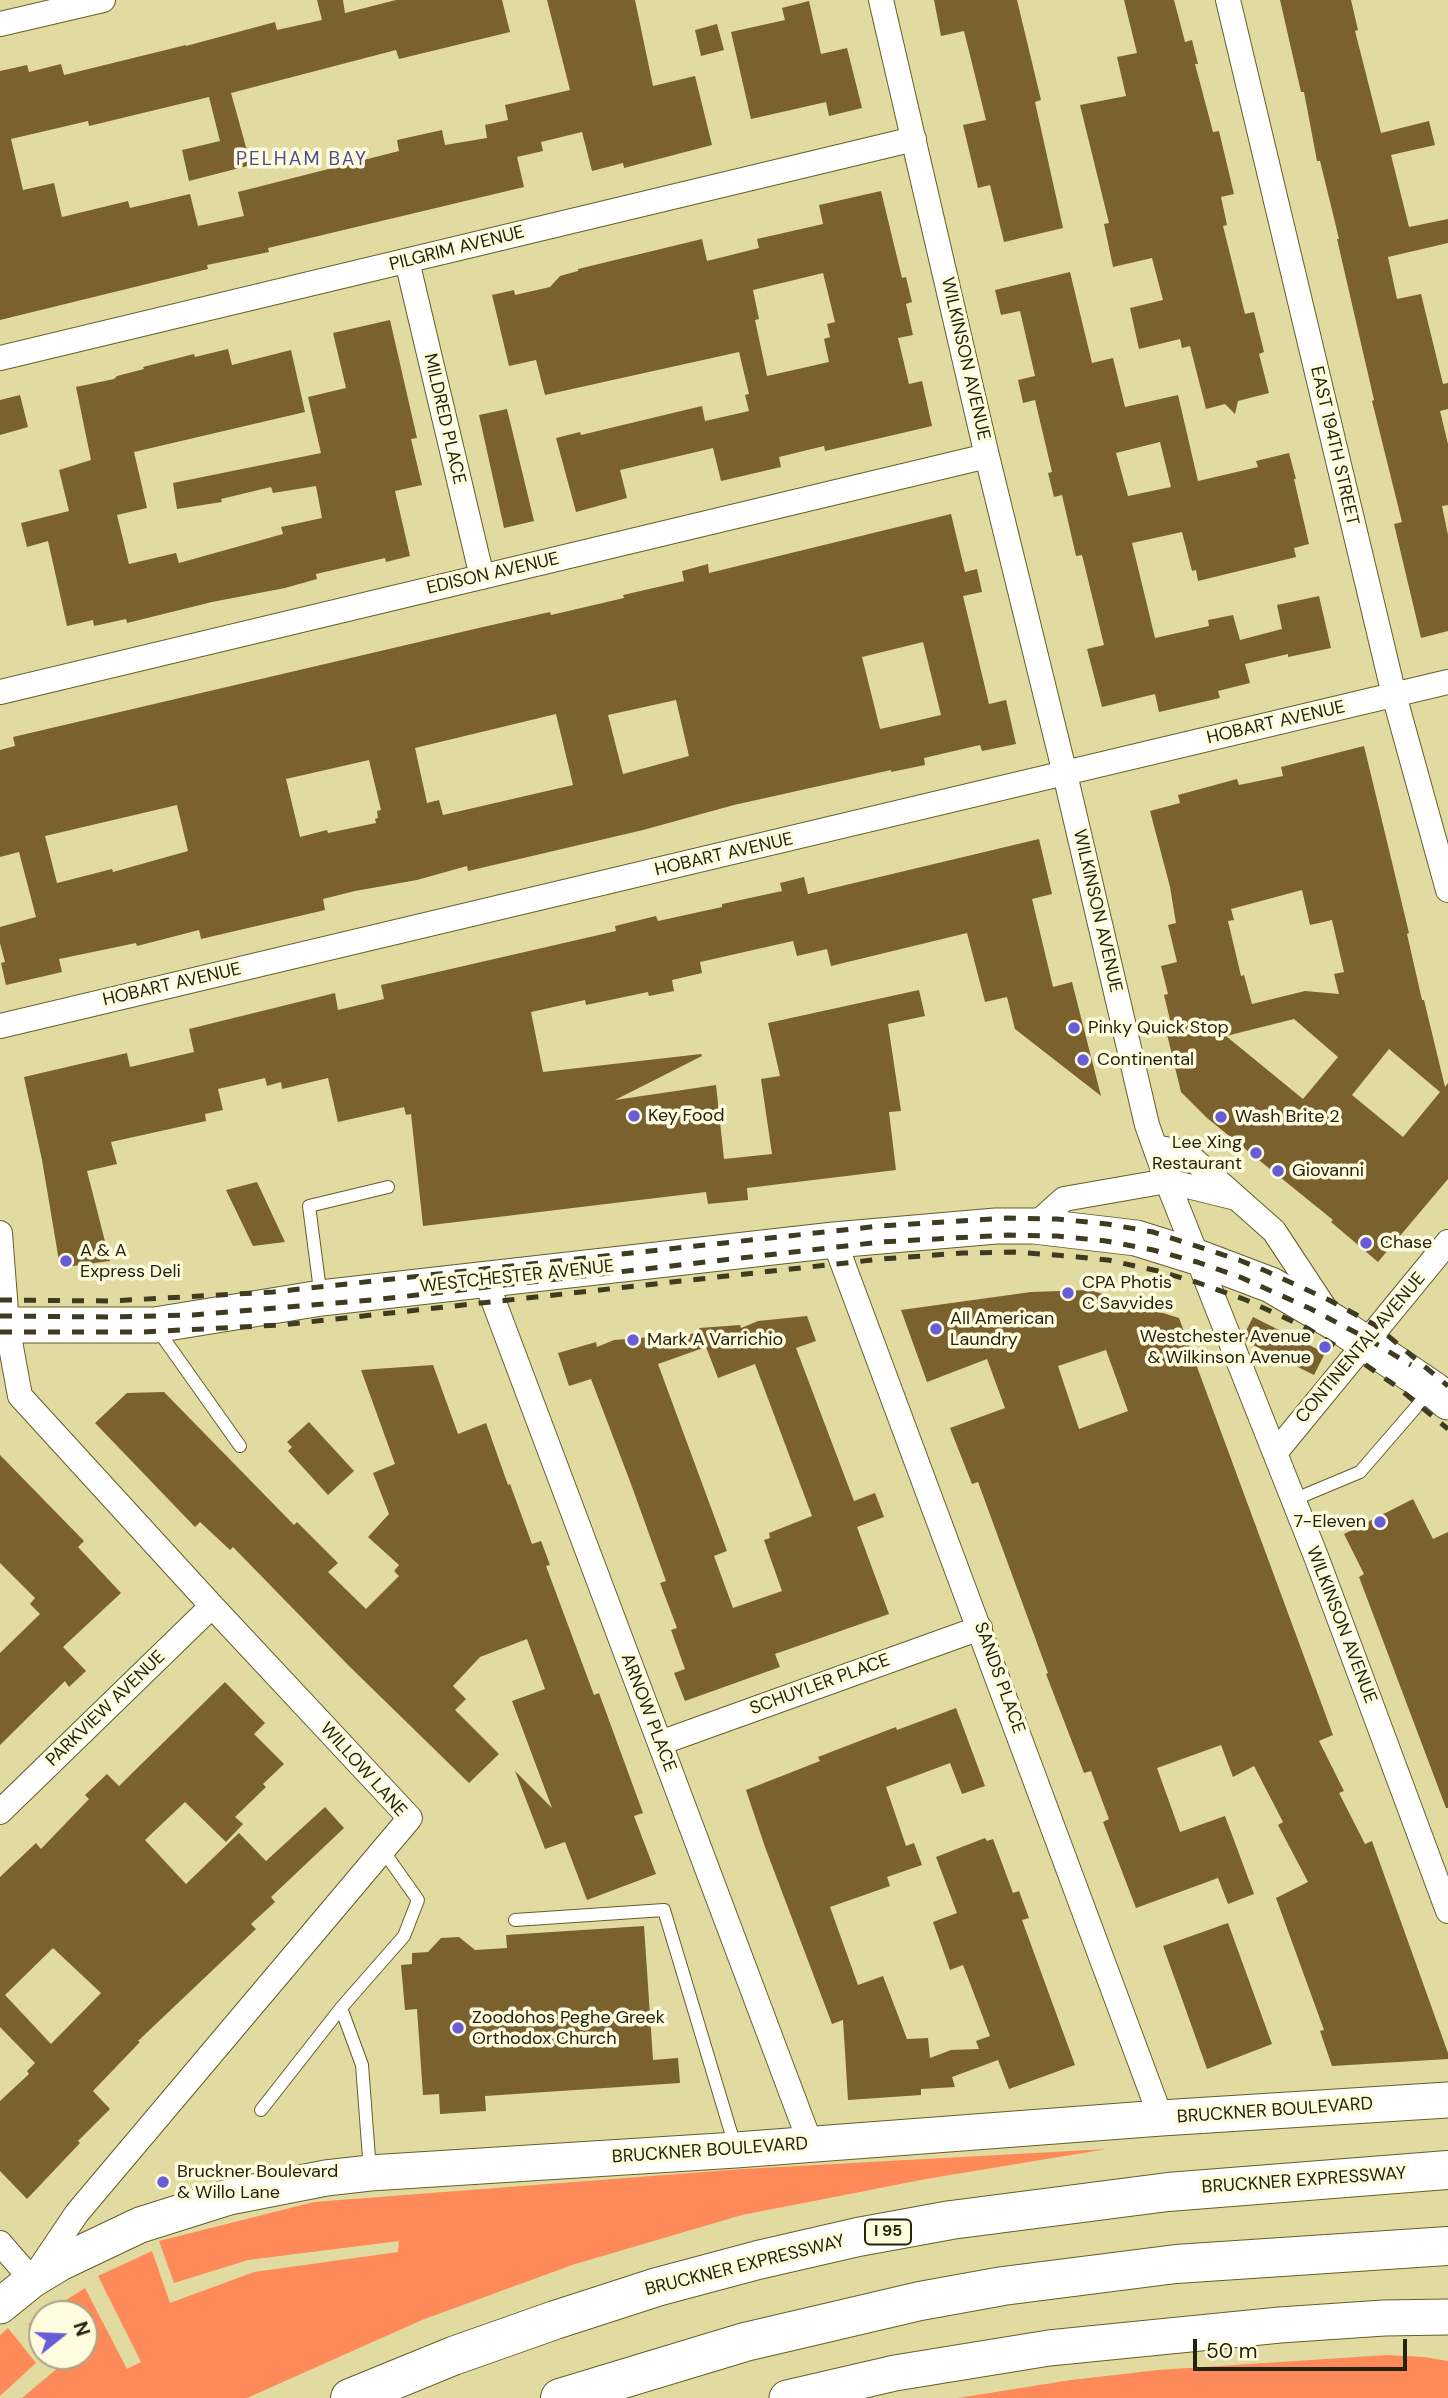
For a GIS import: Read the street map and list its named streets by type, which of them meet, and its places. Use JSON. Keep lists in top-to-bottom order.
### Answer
{
  "streets": {
    "highway": ["BRUCKNER EXPRESSWAY", "I 95"],
    "main road": ["WESTCHESTER AVENUE", "BRUCKNER BOULEVARD"],
    "street": [
      "PILGRIM AVENUE",
      "WILKINSON AVENUE",
      "MILDRED PLACE",
      "EAST 194TH STREET",
      "EDISON AVENUE",
      "HOBART AVENUE",
      "CONTINENTAL AVENUE",
      "SANDS PLACE",
      "SCHUYLER PLACE",
      "PARKVIEW AVENUE",
      "ARNOW PLACE",
      "WILLOW LANE"
    ]
  },
  "crossings": [
    ["PILGRIM AVENUE", "WILKINSON AVENUE"],
    ["PILGRIM AVENUE", "MILDRED PLACE"],
    ["WILKINSON AVENUE", "EDISON AVENUE"],
    ["WILKINSON AVENUE", "HOBART AVENUE"],
    ["WILKINSON AVENUE", "WESTCHESTER AVENUE"],
    ["WILKINSON AVENUE", "CONTINENTAL AVENUE"],
    ["MILDRED PLACE", "EDISON AVENUE"],
    ["EAST 194TH STREET", "HOBART AVENUE"],
    ["WESTCHESTER AVENUE", "CONTINENTAL AVENUE"],
    ["WESTCHESTER AVENUE", "SANDS PLACE"],
    ["WESTCHESTER AVENUE", "ARNOW PLACE"],
    ["WESTCHESTER AVENUE", "WILLOW LANE"],
    ["SANDS PLACE", "SCHUYLER PLACE"],
    ["SANDS PLACE", "BRUCKNER BOULEVARD"],
    ["SCHUYLER PLACE", "ARNOW PLACE"],
    ["PARKVIEW AVENUE", "WILLOW LANE"],
    ["ARNOW PLACE", "BRUCKNER BOULEVARD"],
    ["WILLOW LANE", "BRUCKNER BOULEVARD"]
  ],
  "districts": ["PELHAM BAY"],
  "places": [
    "Pinky Quick Stop",
    "Continental",
    "Key Food",
    "Wash Brite 2",
    "Lee Xing Restaurant",
    "Giovanni",
    "Chase",
    "A & A Express Deli",
    "CPA Photis C Savvides",
    "All American Laundry",
    "Mark A Varrichio",
    "Westchester Avenue & Wilkinson Avenue",
    "7-Eleven",
    "Zoodohos Peghe Greek Orthodox Church",
    "Bruckner Boulevard & Willo Lane"
  ],
  "scale_bar": "50 m",
  "north": "right"
}
